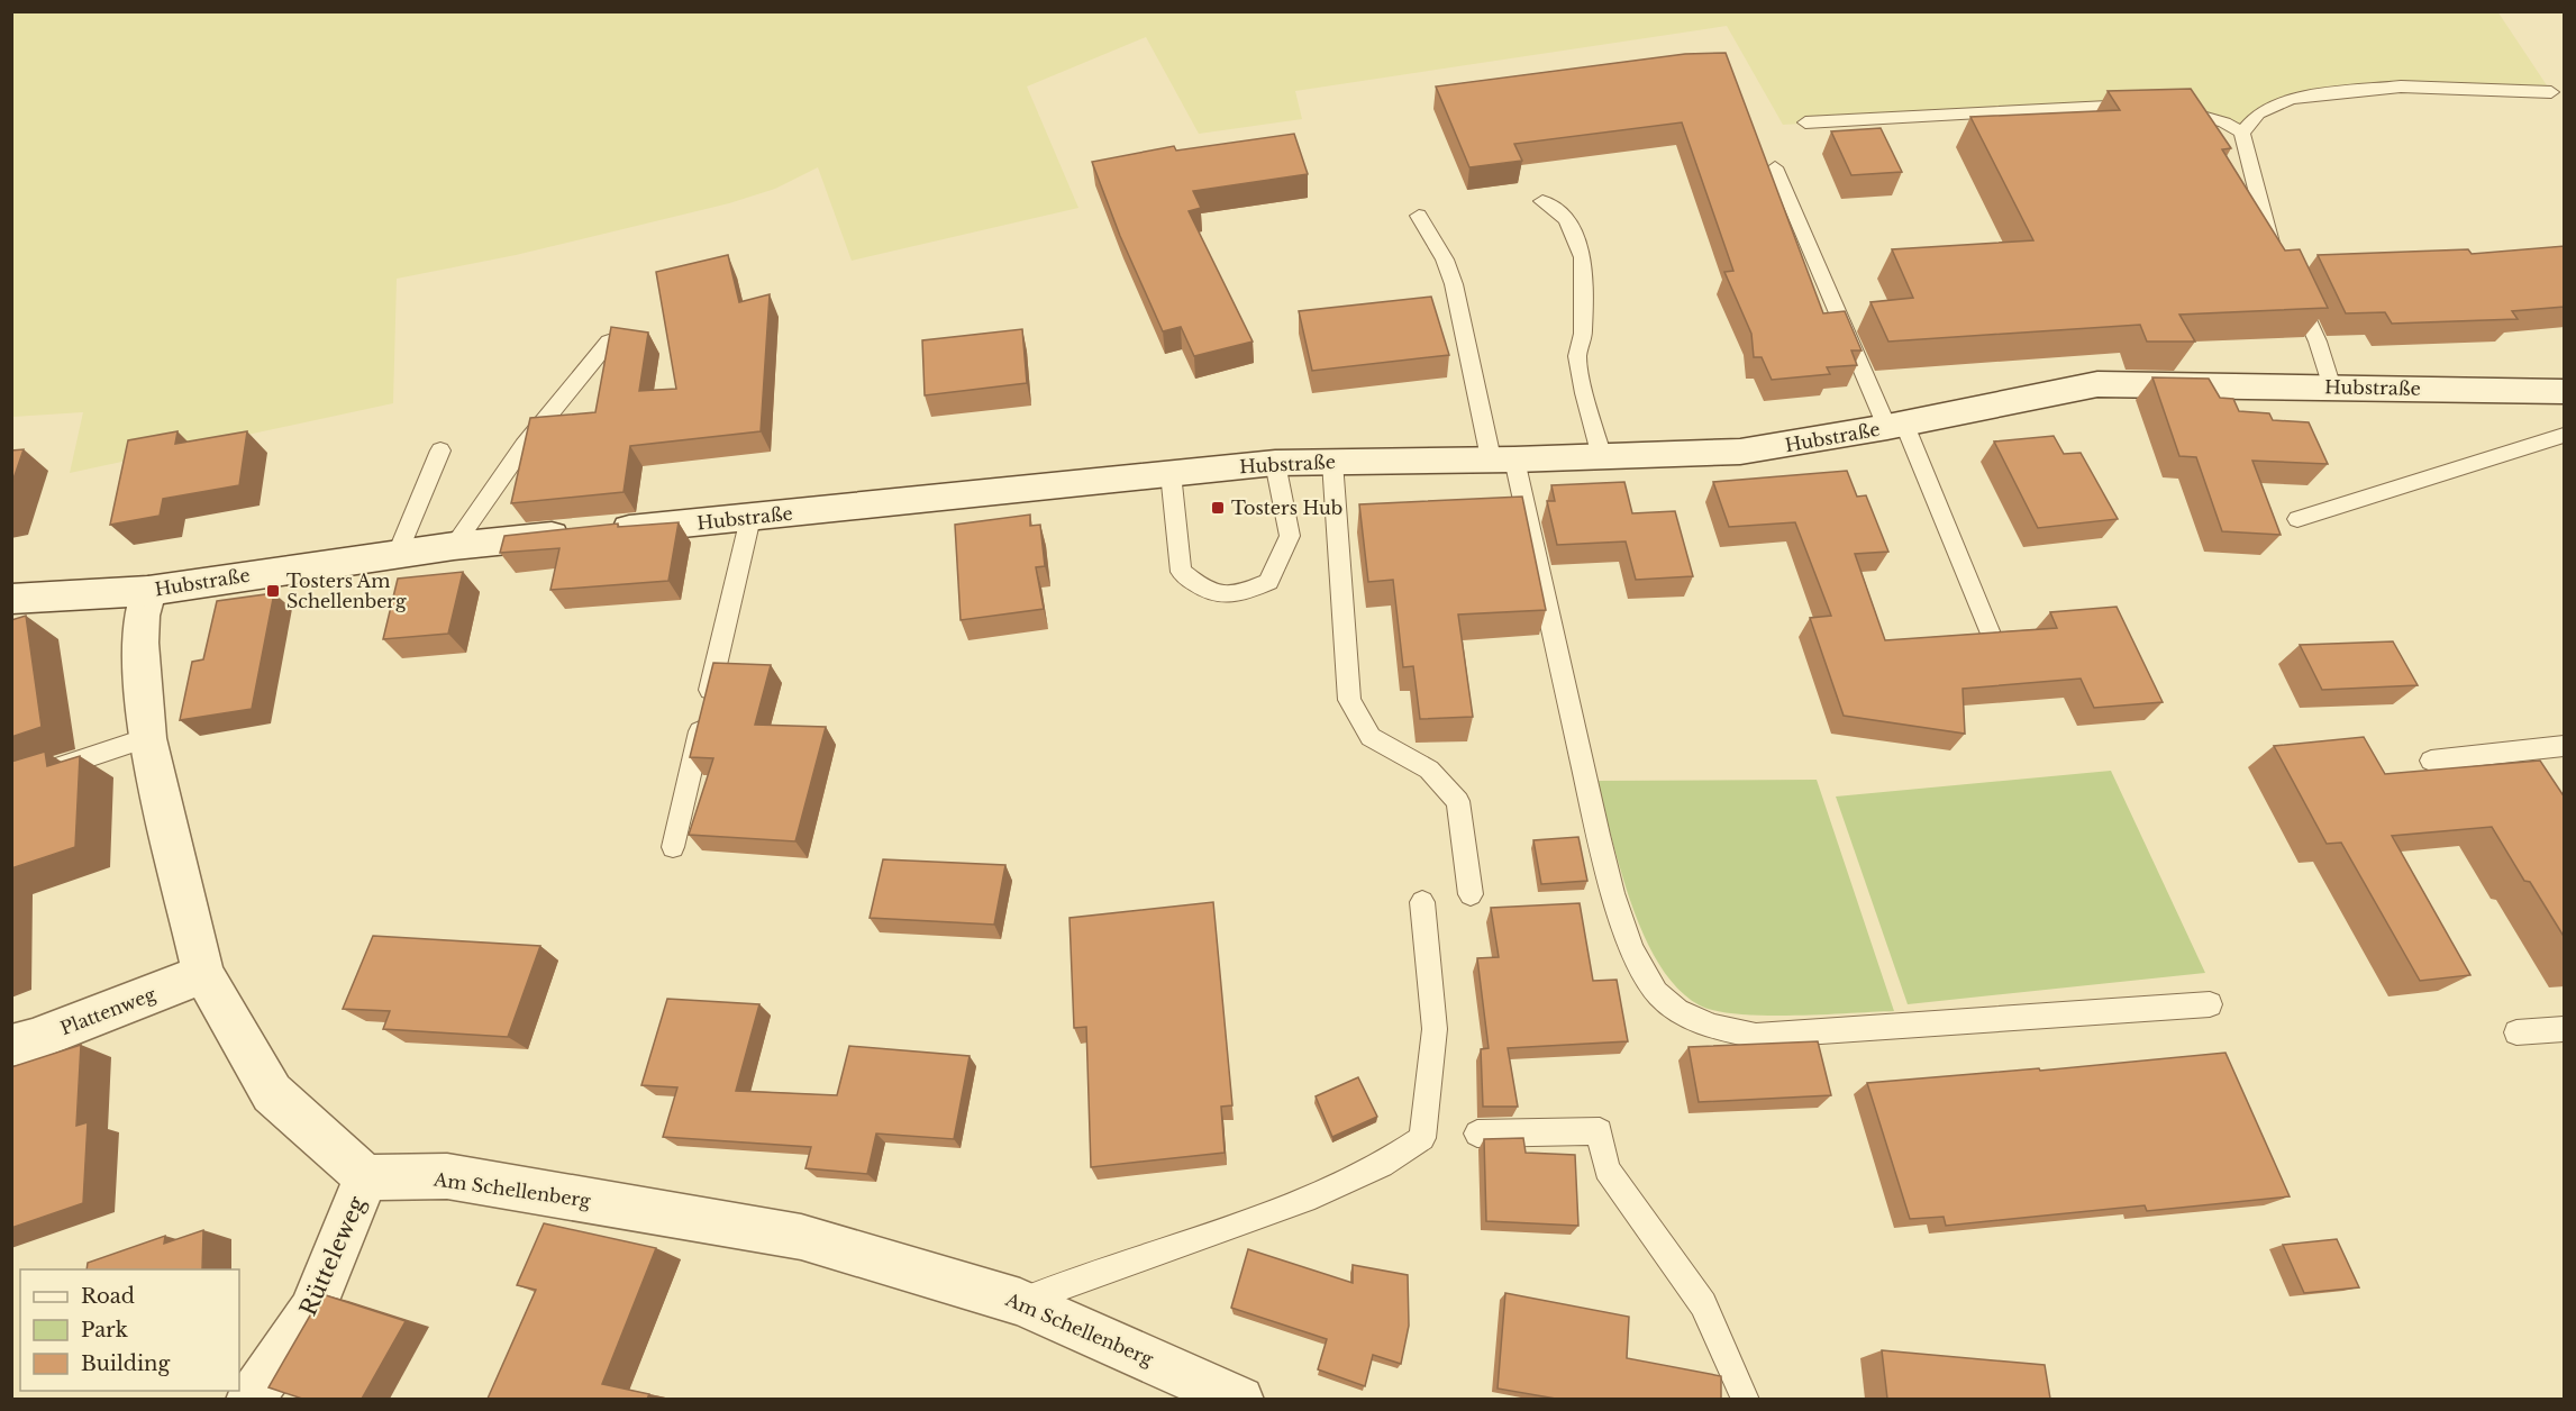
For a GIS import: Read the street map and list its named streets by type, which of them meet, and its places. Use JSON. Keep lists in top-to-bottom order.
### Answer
{
  "streets": {
    "street": [
      "Hubstraße",
      "Plattenweg",
      "Am Schellenberg",
      "Rütteleweg"
    ]
  },
  "crossings": [
    ["Am Schellenberg", "Rütteleweg"]
  ],
  "places": {
    "transit": ["Tosters Hub", "Tosters Am Schellenberg"]
  },
  "legend": ["Road", "Park", "Building"]
}
